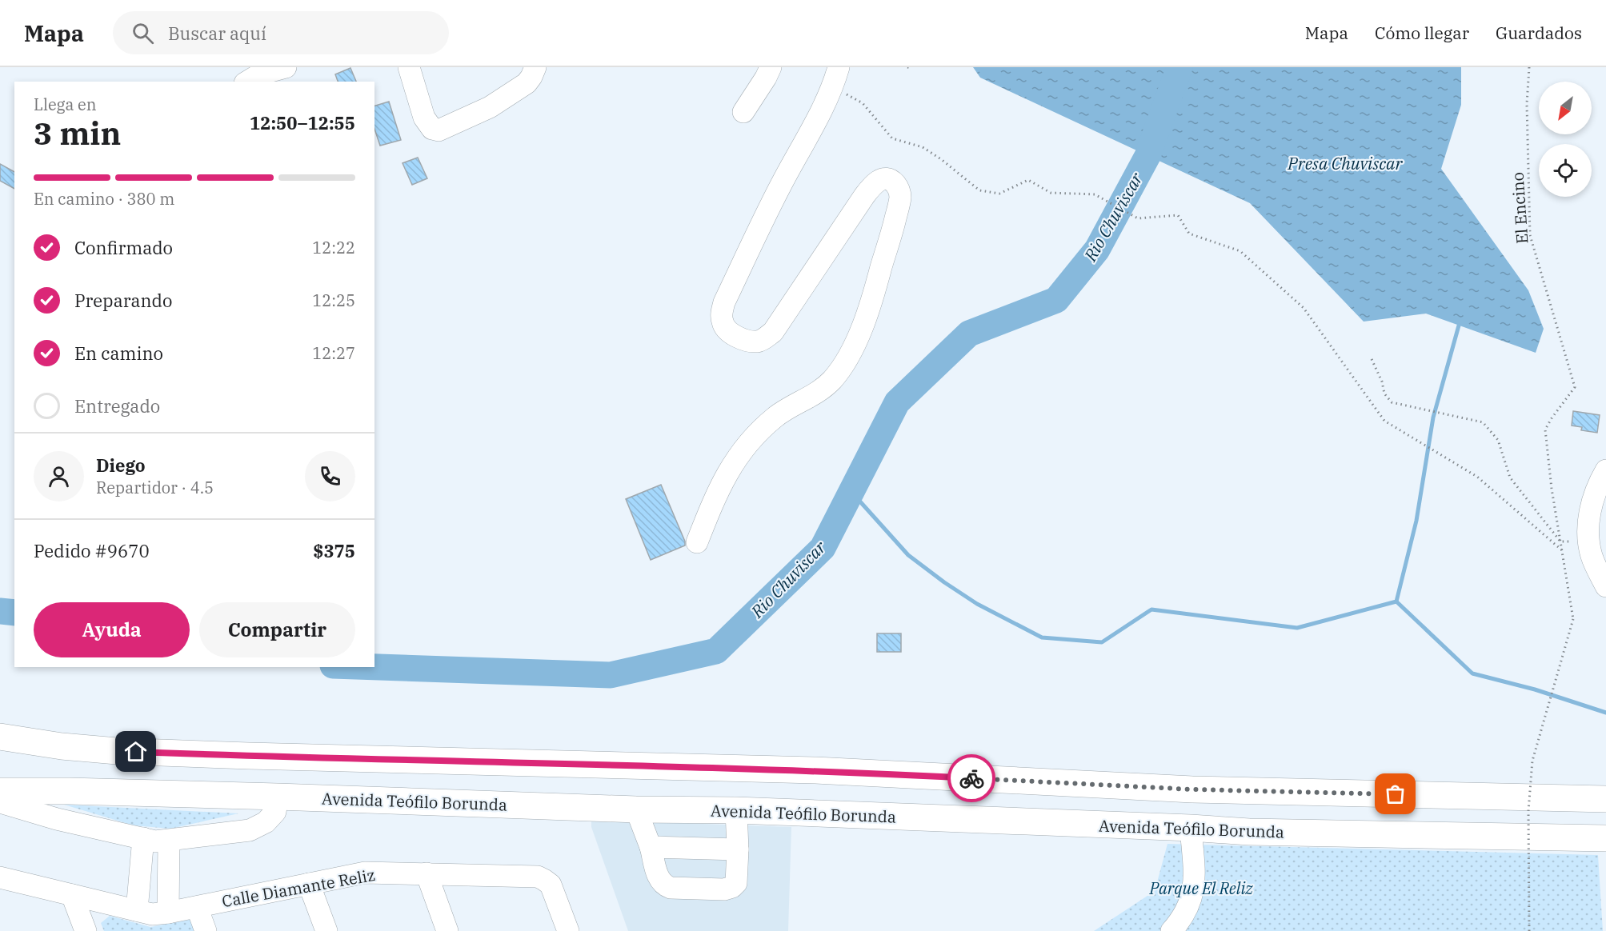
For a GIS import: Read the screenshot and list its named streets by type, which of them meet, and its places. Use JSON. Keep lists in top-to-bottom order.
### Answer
{
  "streets": {
    "main road": ["Avenida Teófilo Borunda"],
    "street": ["Calle Diamante Reliz"],
    "path": ["El Encino"]
  },
  "water": ["Presa Chuviscar", "Rio Chuviscar"],
  "parks": ["Parque El Reliz"],
  "north": "bottom left",
  "page": {
    "header": "Mapa",
    "search": "Buscar aquí",
    "nav": ["Mapa", "Cómo llegar", "Guardados"],
    "heading": ["3 min", "Llega en", "12:50–12:55"],
    "panel": [
      "Diego",
      "Repartidor · 4.5",
      "Pedido #9670",
      "$375"
    ],
    "bar": "En camino · 380 m",
    "list": [
      ["Confirmado", "12:22"],
      ["Preparando", "12:25"],
      ["En camino", "12:27"],
      "Entregado"
    ],
    "buttons": ["Ayuda", "Compartir"]
  }
}
